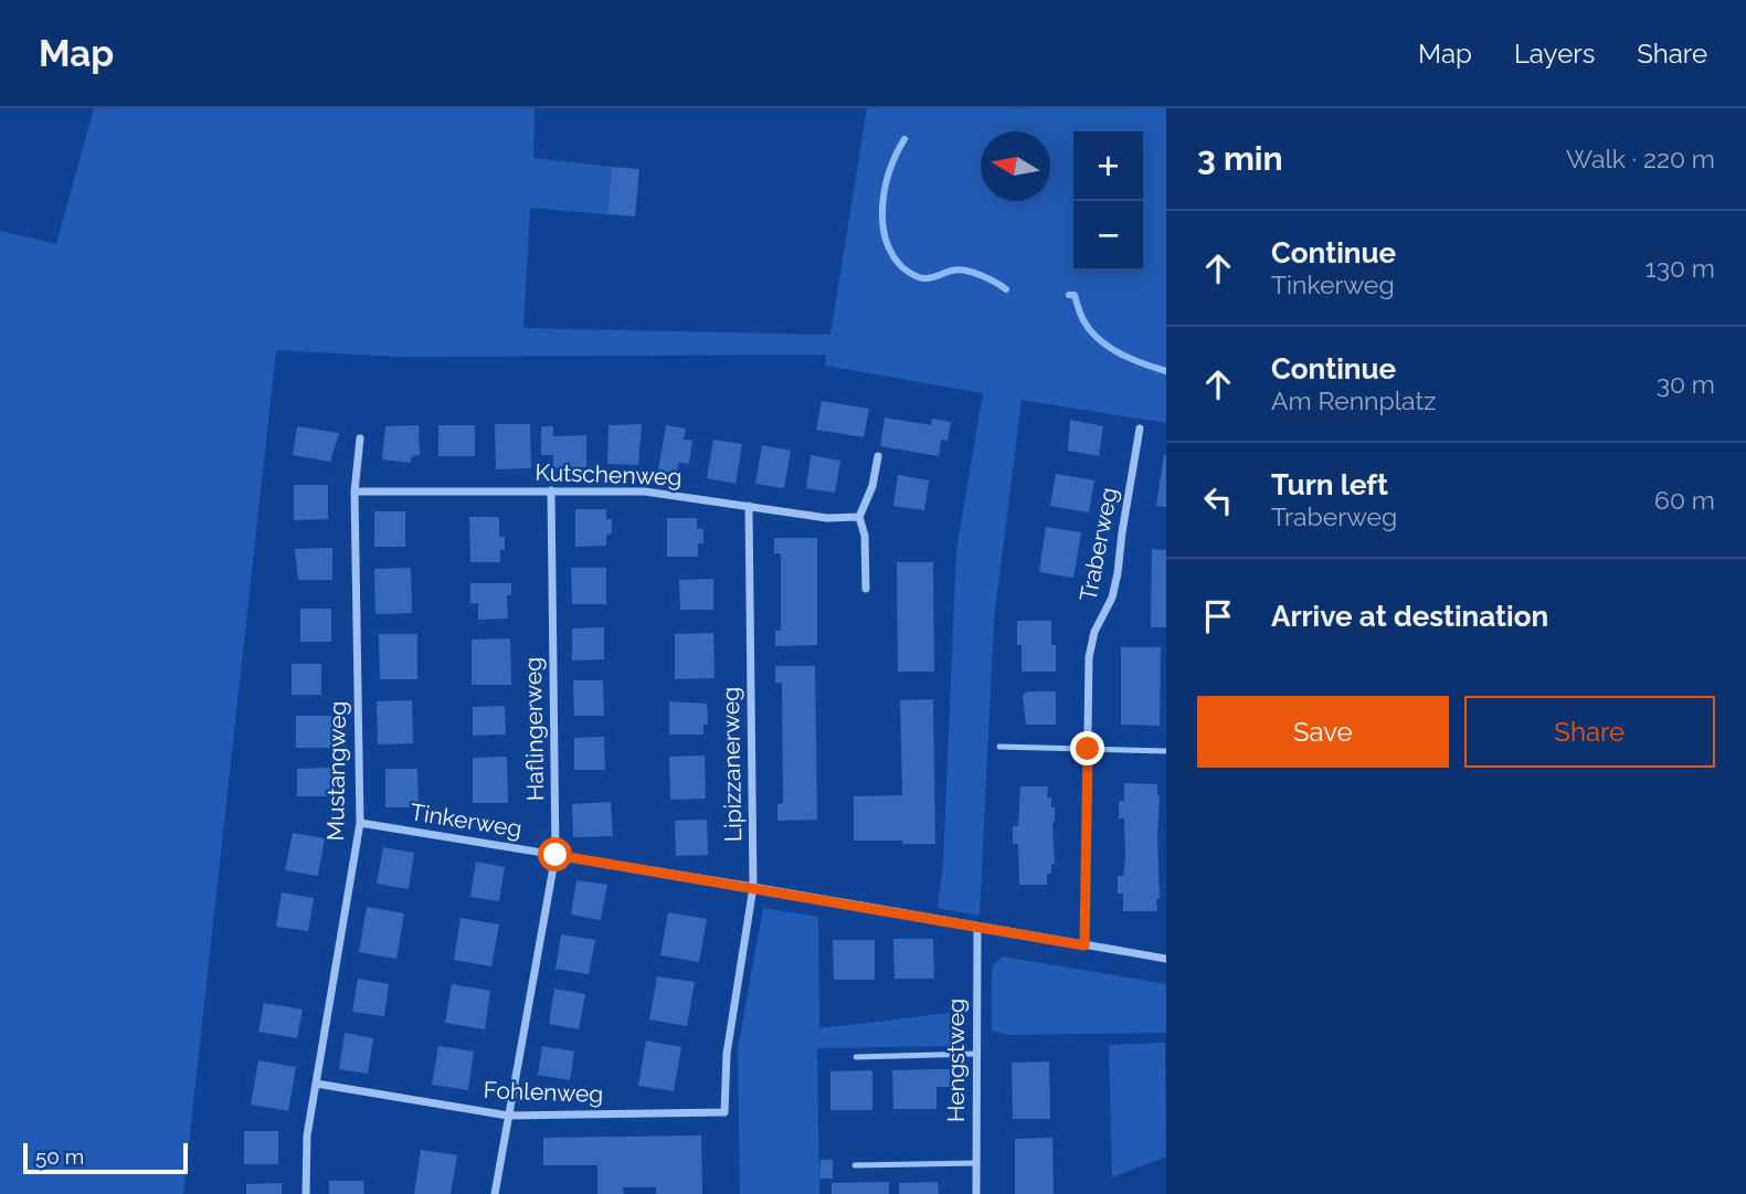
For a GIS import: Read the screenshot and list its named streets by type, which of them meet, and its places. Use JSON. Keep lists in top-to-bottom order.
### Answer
{
  "streets": {
    "street": [
      "Kutschenweg",
      "Traberweg",
      "Haflingerweg",
      "Lipizzanerweg",
      "Mustangweg",
      "Tinkerweg",
      "Hengstweg",
      "Fohlenweg"
    ]
  },
  "crossings": [
    ["Kutschenweg", "Haflingerweg"],
    ["Kutschenweg", "Lipizzanerweg"],
    ["Kutschenweg", "Mustangweg"],
    ["Traberweg", "Tinkerweg"],
    ["Haflingerweg", "Tinkerweg"],
    ["Haflingerweg", "Fohlenweg"],
    ["Lipizzanerweg", "Tinkerweg"],
    ["Lipizzanerweg", "Fohlenweg"],
    ["Mustangweg", "Tinkerweg"],
    ["Mustangweg", "Fohlenweg"],
    ["Tinkerweg", "Hengstweg"]
  ],
  "scale_bar": "50 m",
  "north": "left",
  "page": {
    "header": "Map",
    "nav": ["Map", "Layers", "Share"],
    "heading": ["3 min", "Walk · 220 m"],
    "map_buttons": ["+", "−"],
    "list": [
      ["Continue", "Tinkerweg", "130 m"],
      ["Continue", "Am Rennplatz", "30 m"],
      ["Turn left", "Traberweg", "60 m"],
      "Arrive at destination"
    ],
    "buttons": ["Save", "Share"],
    "scale": "50 m"
  }
}
